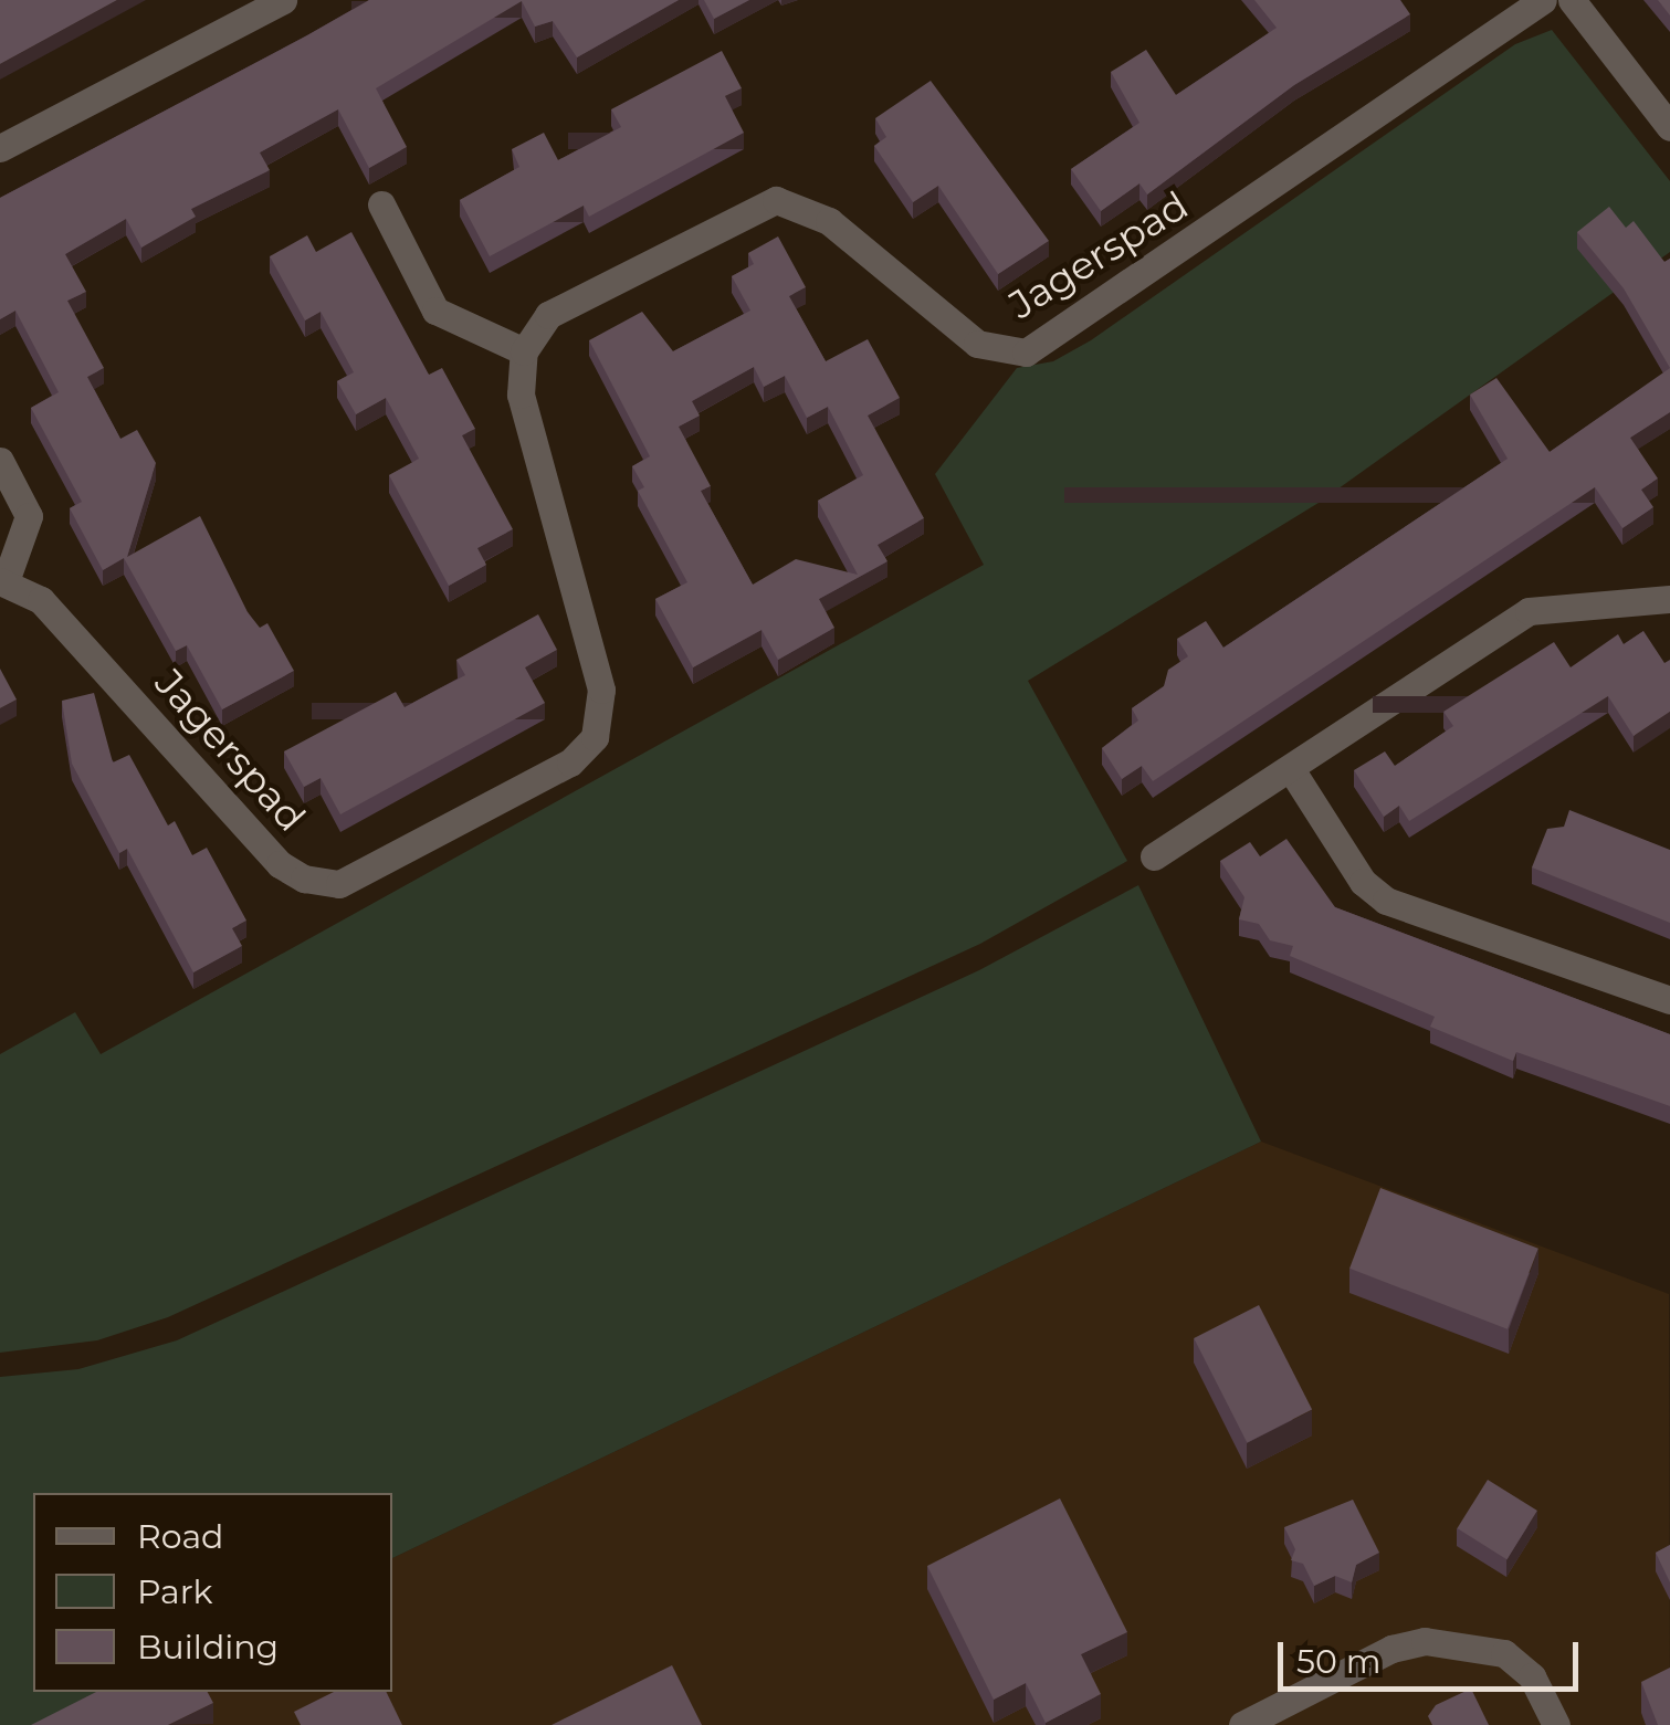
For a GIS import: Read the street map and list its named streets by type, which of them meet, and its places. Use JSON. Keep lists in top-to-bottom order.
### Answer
{
  "streets": {
    "street": ["Jagerspad"]
  },
  "legend": ["Road", "Park", "Building"],
  "scale_bar": "50 m"
}
